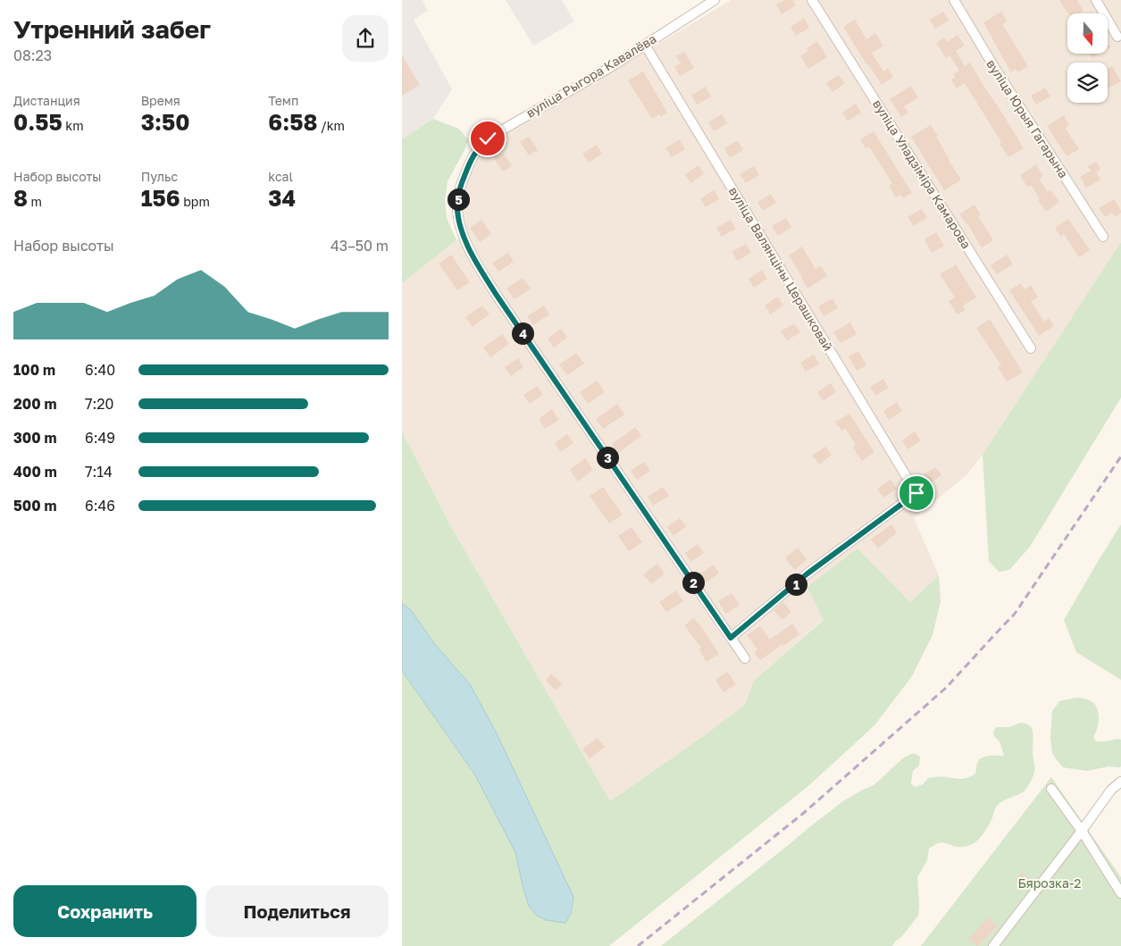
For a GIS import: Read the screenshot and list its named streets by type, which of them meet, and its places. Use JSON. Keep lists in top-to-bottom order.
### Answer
{
  "streets": {
    "street": [
      "вуліца Рыгора Кавалёва",
      "вуліца Юрыя Гагарына",
      "вуліца Уладзіміра Камарова",
      "вуліца Валянціны Церашковай"
    ]
  },
  "crossings": [
    ["вуліца Рыгора Кавалёва", "вуліца Валянціны Церашковай"]
  ],
  "parks": ["Бярозка-2"],
  "north": "bottom",
  "page": {
    "heading": ["Утренний забег", "08:23"],
    "stats": [
      ["Дистанция", "0.55 km"],
      ["Время", "3:50"],
      ["Темп", "6:58 /km"],
      ["Набор высоты", "8 m"],
      ["Пульс", "156 bpm"],
      ["kcal", "34"]
    ],
    "pins": [
      "5",
      "4",
      "3",
      "2",
      "1"
    ],
    "chart": ["Набор высоты", "43–50 m"],
    "list": [
      {
        "name": "100 m",
        "note": "6:40"
      },
      {
        "name": "200 m",
        "note": "7:20"
      },
      {
        "name": "300 m",
        "note": "6:49"
      },
      {
        "name": "400 m",
        "note": "7:14"
      },
      {
        "name": "500 m",
        "note": "6:46"
      }
    ],
    "buttons": ["Сохранить", "Поделиться"]
  }
}
